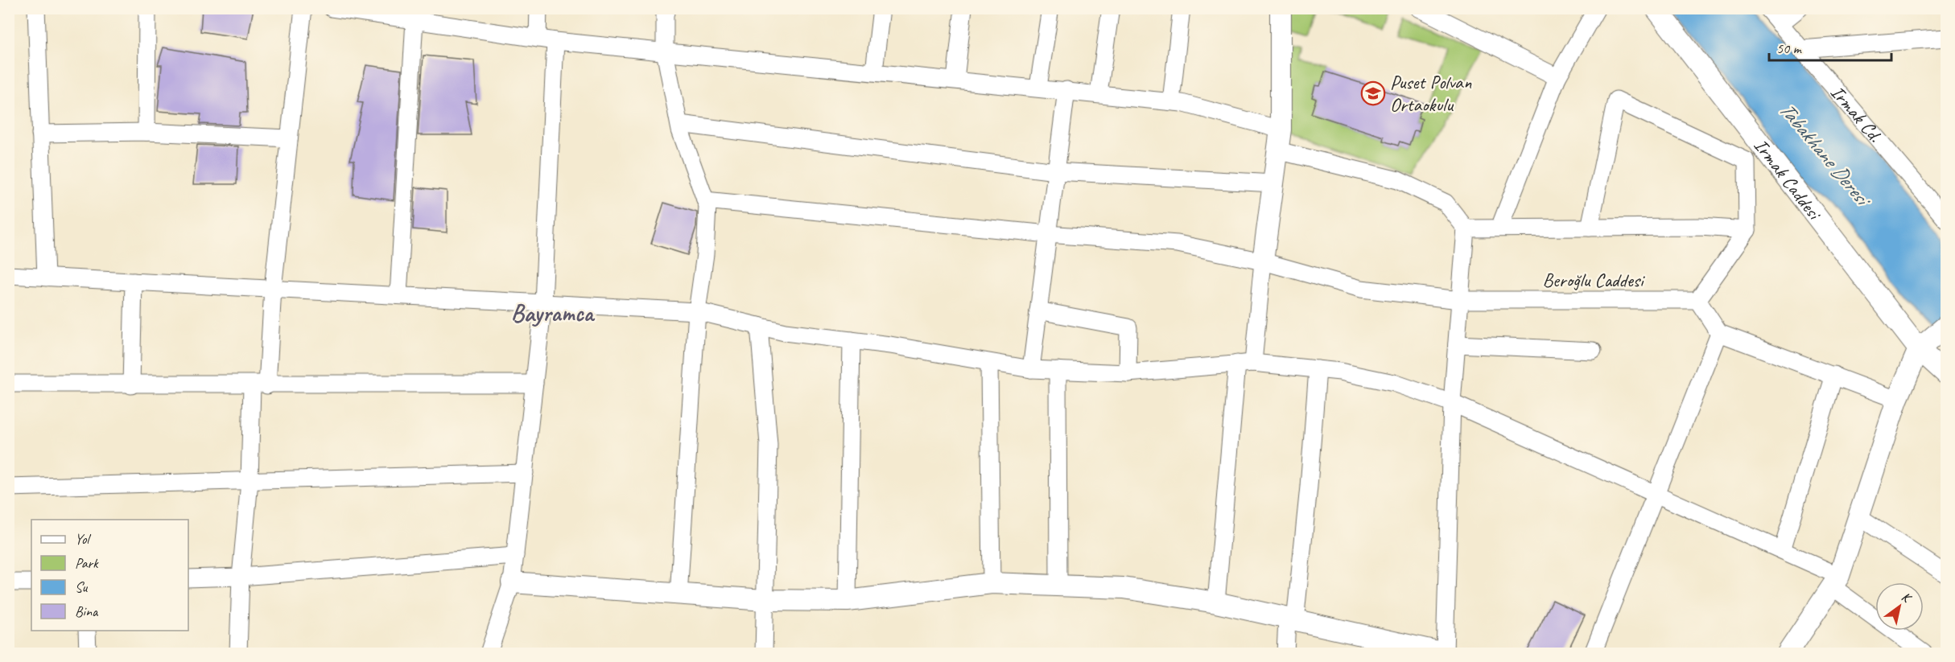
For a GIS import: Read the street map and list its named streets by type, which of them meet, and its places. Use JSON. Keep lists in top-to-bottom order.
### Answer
{
  "streets": {
    "street": ["Irmak Cd.", "Irmak Caddesi", "Beroğlu Caddesi"]
  },
  "districts": ["Bayramca"],
  "water": ["Tabakhane Deresi"],
  "places": {
    "school or university": ["Puset Polvan Ortaokulu"]
  },
  "legend": [
    "Yol",
    "Park",
    "Su",
    "Bina"
  ],
  "scale_bar": "50 m",
  "north": "top right"
}
